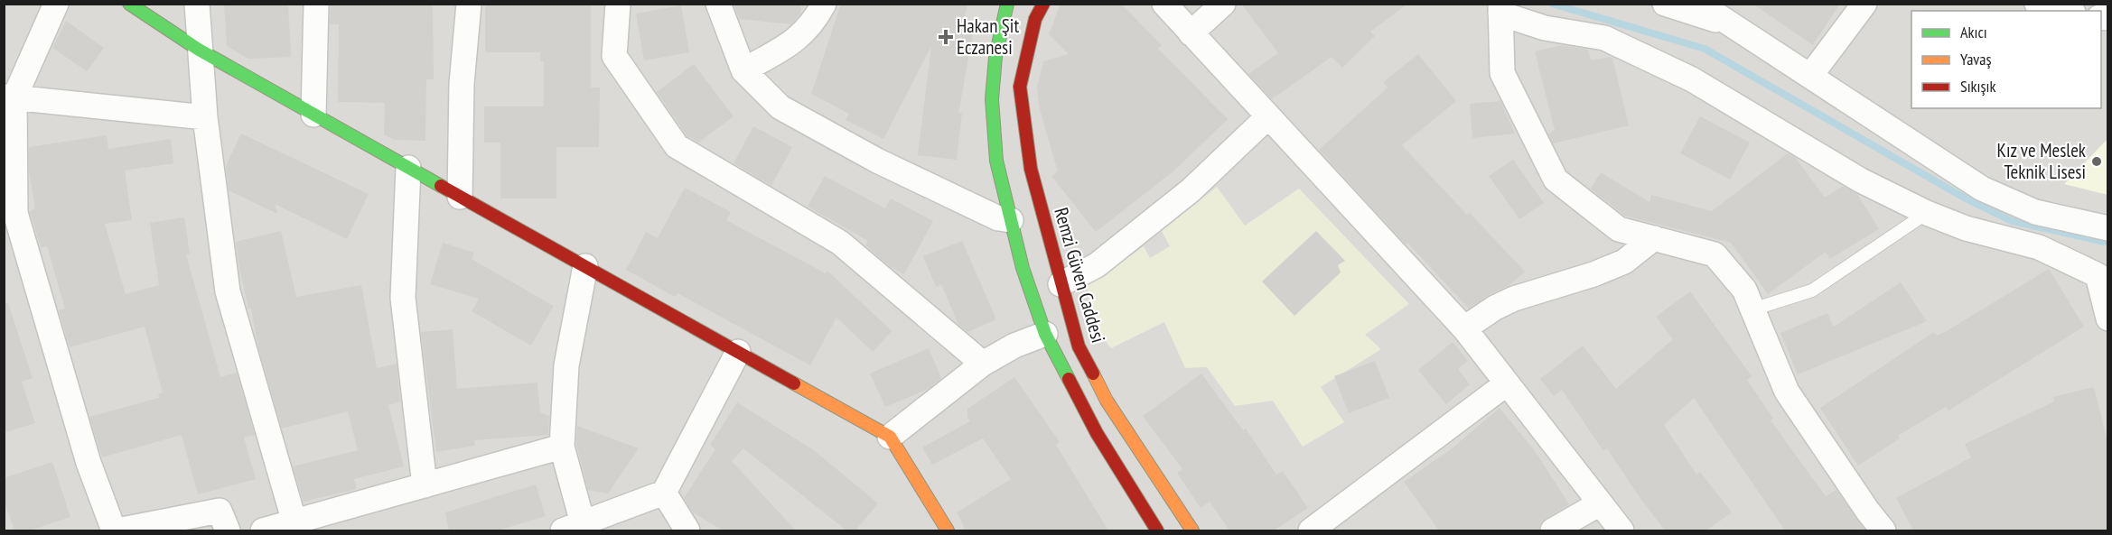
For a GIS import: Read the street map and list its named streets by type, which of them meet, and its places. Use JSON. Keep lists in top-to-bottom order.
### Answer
{
  "streets": {
    "main road": ["Remzi Güven Caddesi"]
  },
  "places": {
    "health": ["Hakan Şit Eczanesi"],
    "other": ["Kız ve Meslek Teknik Lisesi"]
  },
  "legend": ["Akıcı", "Yavaş", "Sıkışık"]
}
